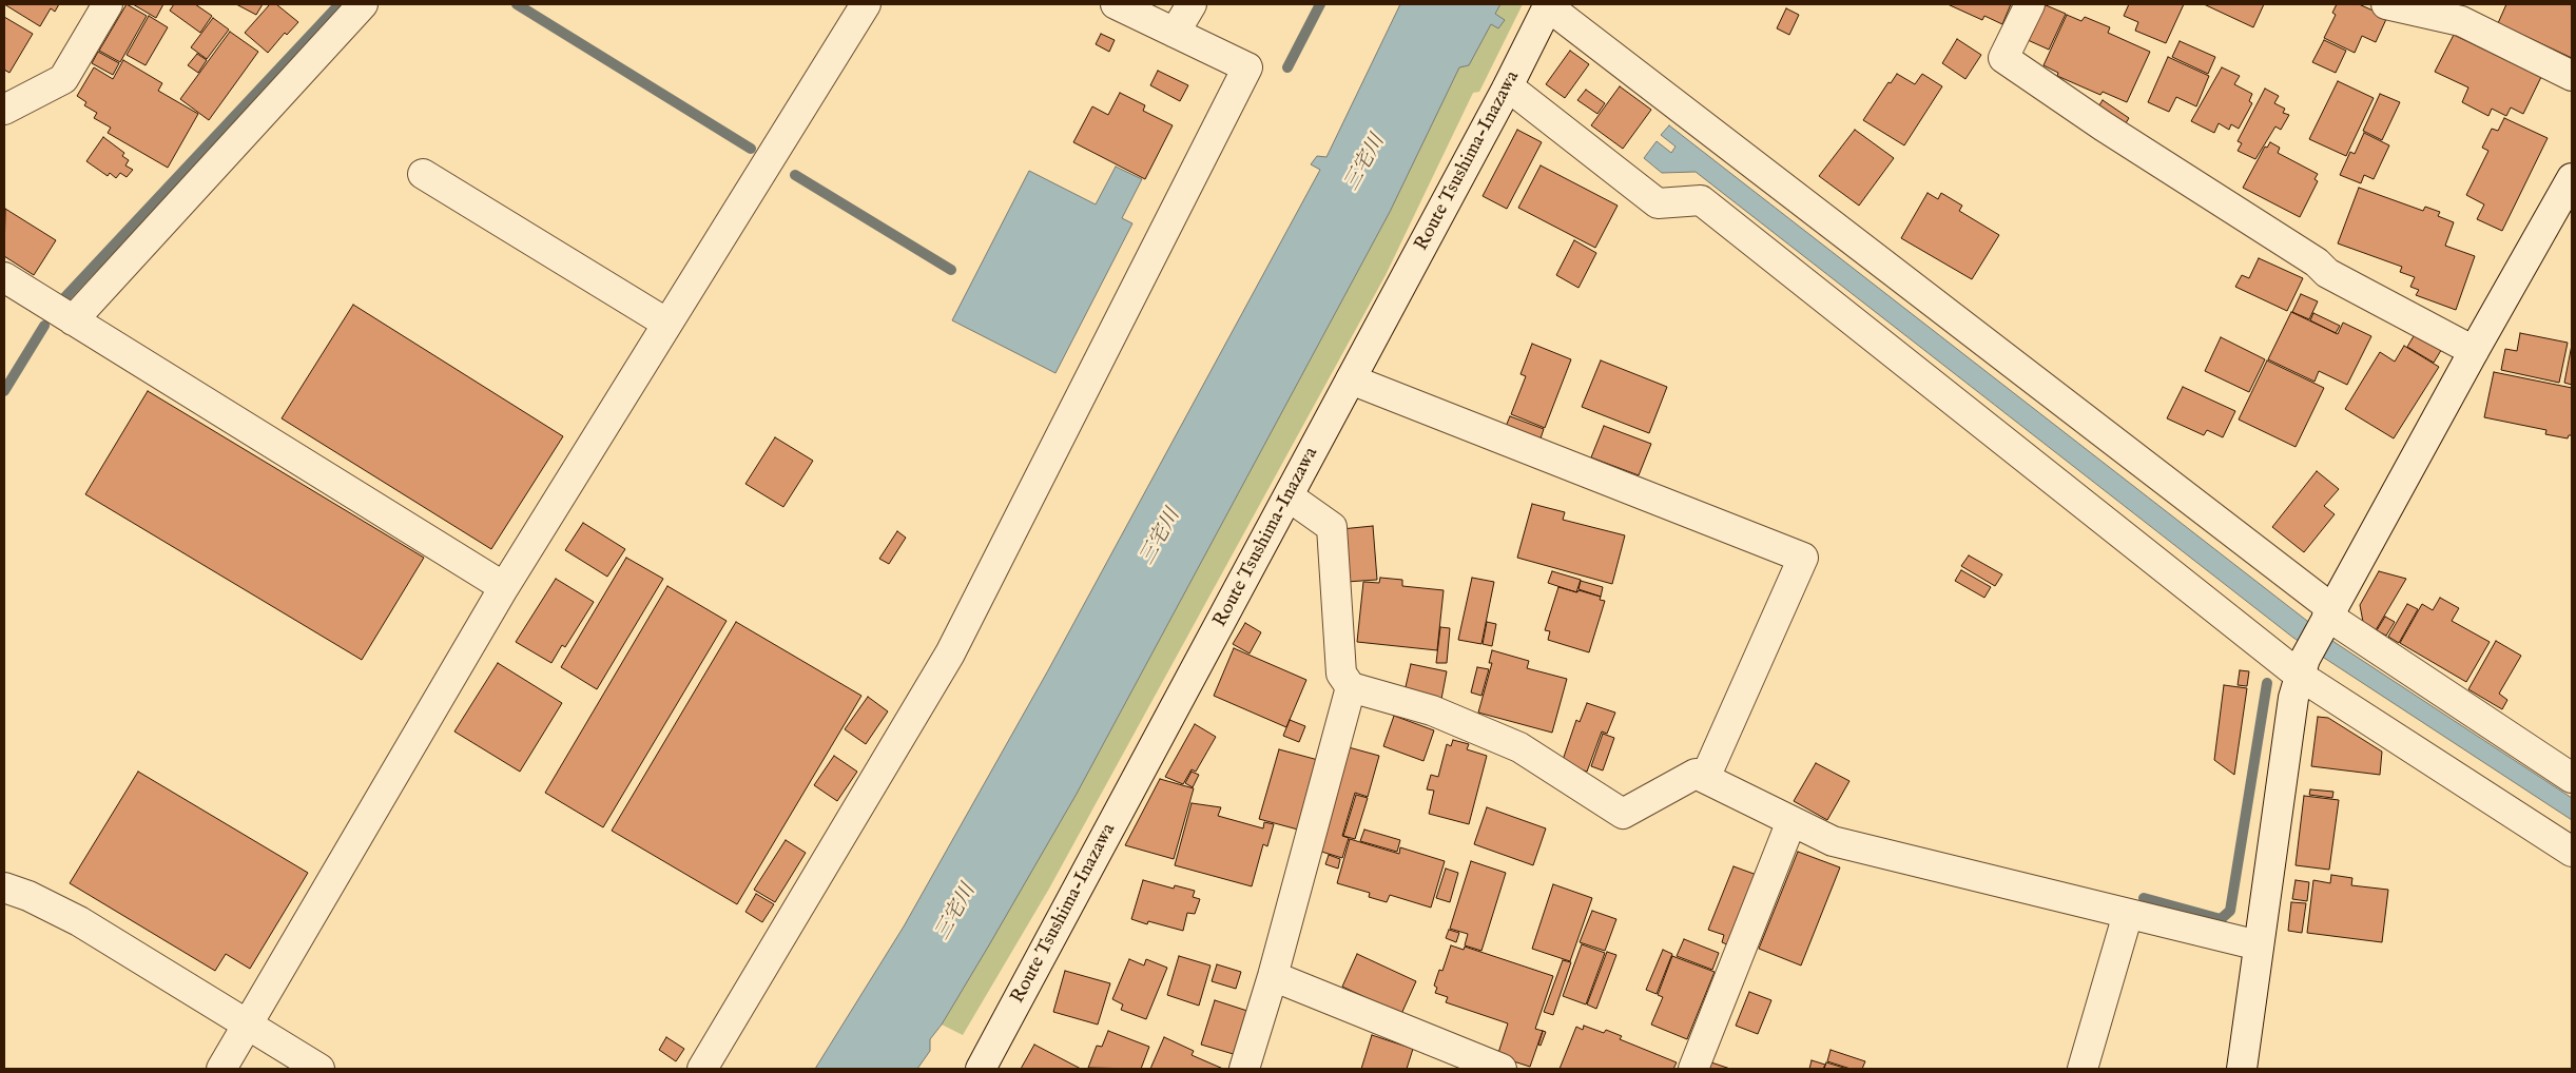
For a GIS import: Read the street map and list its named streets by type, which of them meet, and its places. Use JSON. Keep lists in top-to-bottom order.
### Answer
{
  "streets": {
    "street": ["Route Tsushima-Inazawa"]
  },
  "water": ["三宅川"]
}
